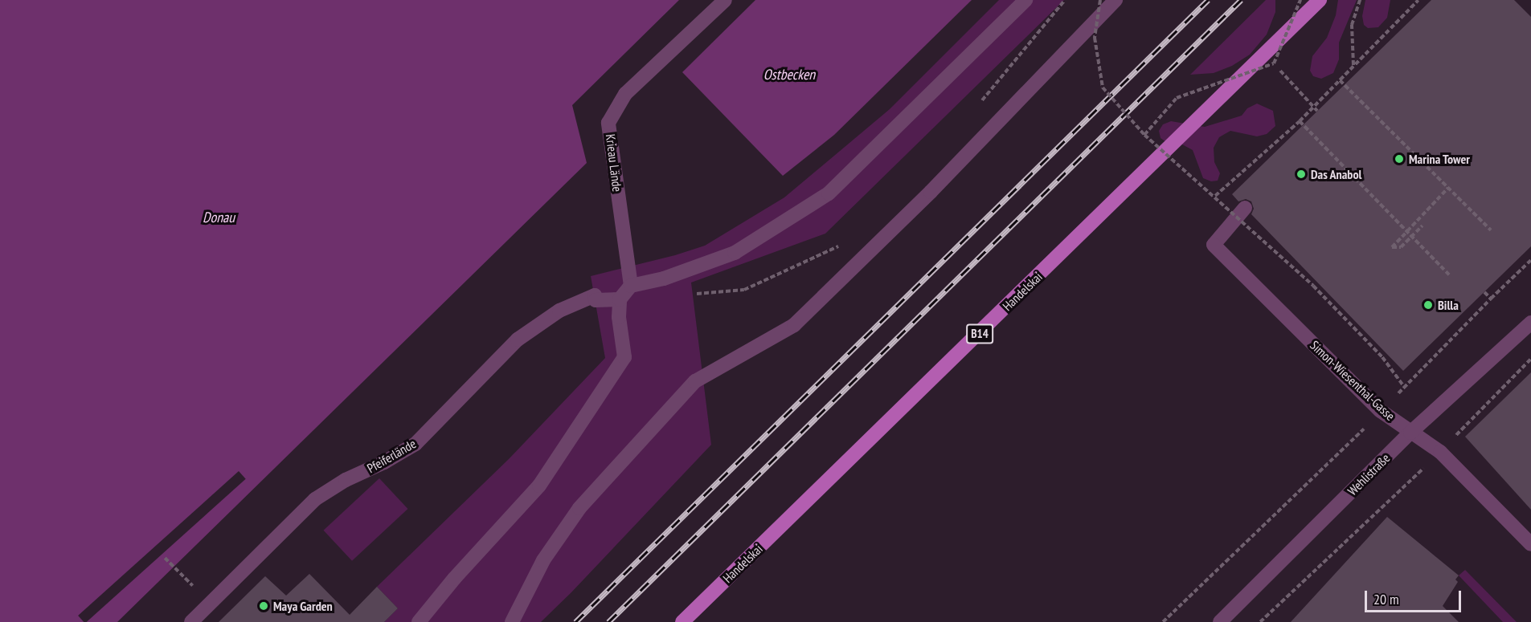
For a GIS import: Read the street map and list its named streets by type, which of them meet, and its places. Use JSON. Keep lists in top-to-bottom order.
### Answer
{
  "streets": {
    "main road": ["Handelskai", "B14"],
    "street": [
      "Krieau Lände",
      "Simon-Wiesenthal-Gasse",
      "Pfeiferlände",
      "Wehlistraße"
    ]
  },
  "crossings": [
    ["Simon-Wiesenthal-Gasse", "Wehlistraße"]
  ],
  "water": ["Ostbecken", "Donau"],
  "places": [
    "Marina Tower",
    "Das Anabol",
    "Billa",
    "Maya Garden"
  ],
  "scale_bar": "20 m"
}
